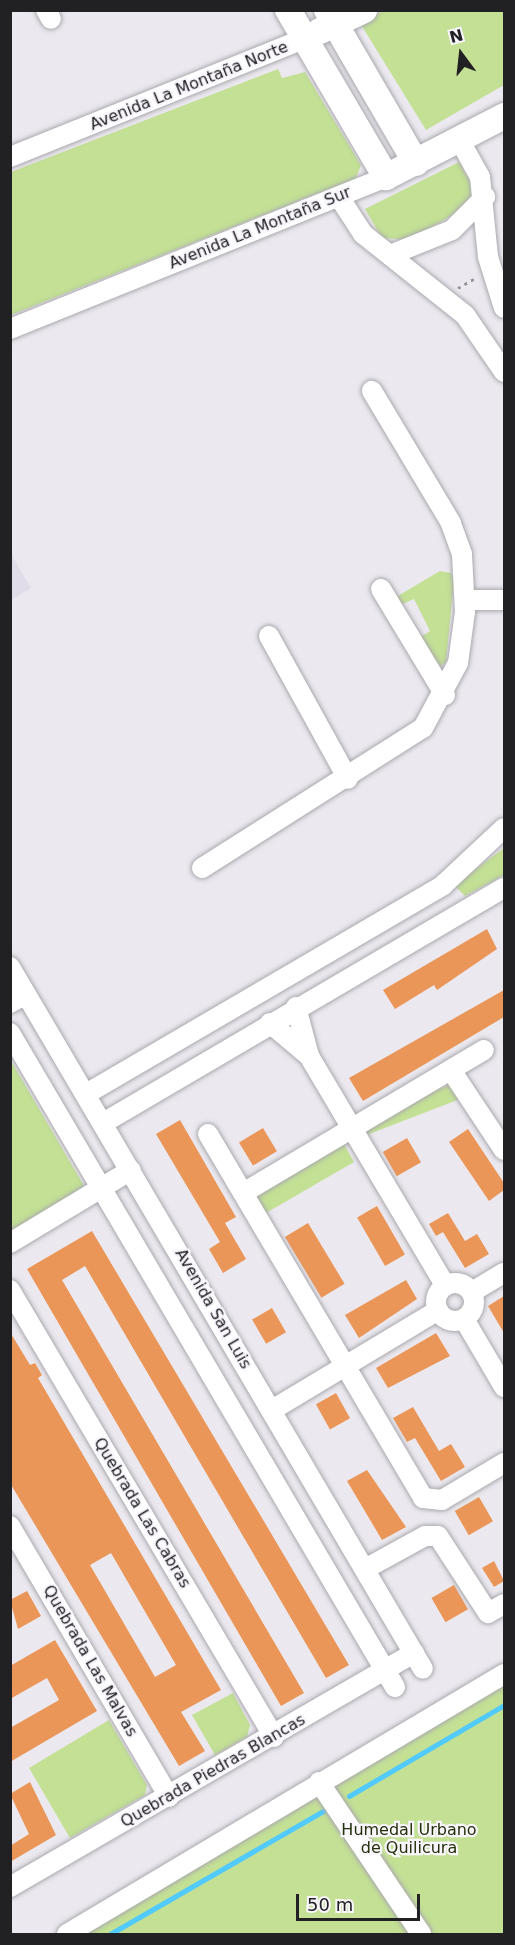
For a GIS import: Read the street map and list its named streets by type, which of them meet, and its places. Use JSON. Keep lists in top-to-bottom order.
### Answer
{
  "streets": {
    "street": [
      "Avenida La Montaña Norte",
      "Avenida La Montaña Sur",
      "Avenida San Luis",
      "Quebrada Las Cabras",
      "Quebrada Las Malvas",
      "Quebrada Piedras Blancas"
    ]
  },
  "crossings": [
    ["Avenida San Luis", "Quebrada Piedras Blancas"],
    ["Quebrada Las Cabras", "Quebrada Piedras Blancas"],
    ["Quebrada Las Malvas", "Quebrada Piedras Blancas"]
  ],
  "parks": ["Humedal Urbano de Quilicura"],
  "scale_bar": "50 m",
  "north": "top"
}
